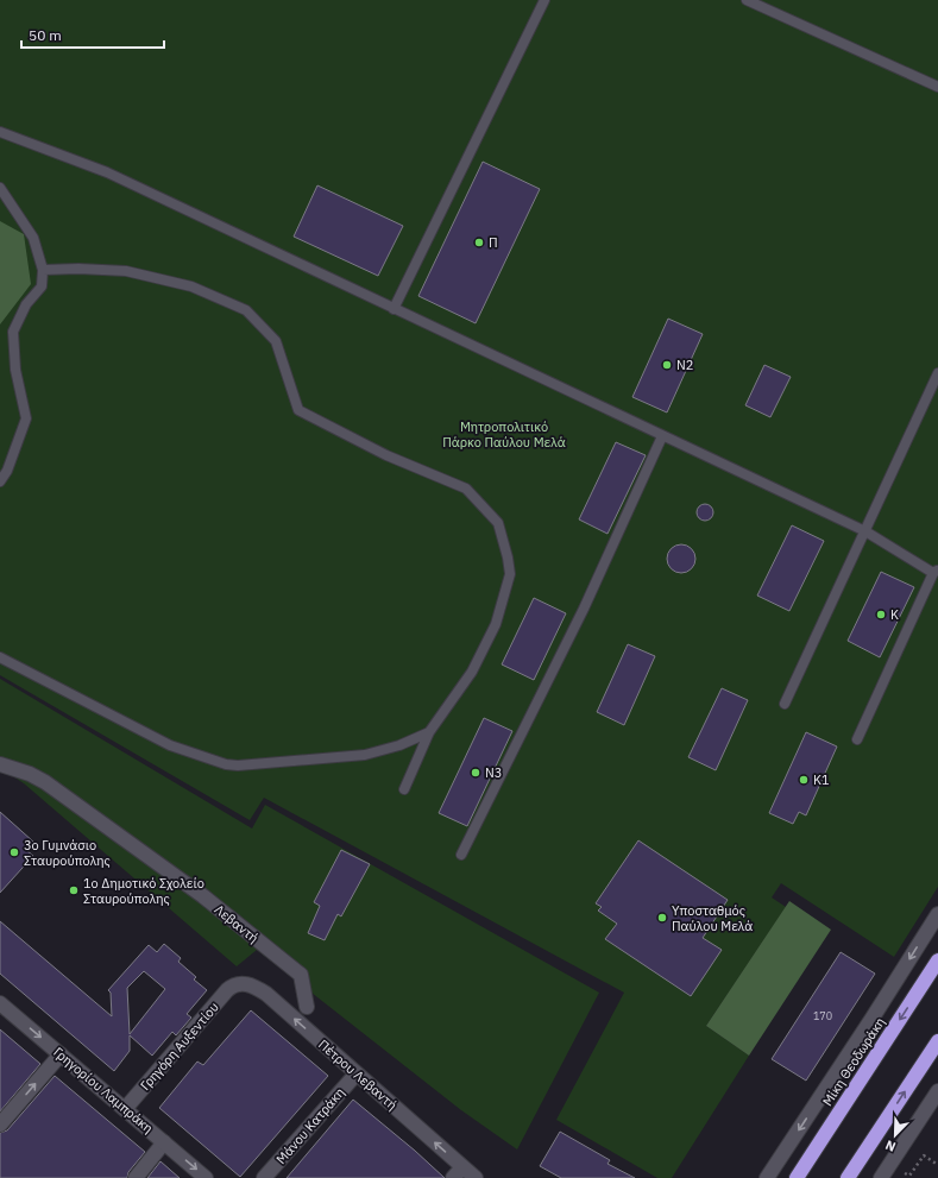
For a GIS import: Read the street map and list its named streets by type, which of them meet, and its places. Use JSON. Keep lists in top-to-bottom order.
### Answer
{
  "streets": {
    "highway": ["Μίκη Θεοδωράκη"],
    "street": [
      "Λεβαντή",
      "Γρηγόρη Αυξεντίου",
      "Πέτρου Λεβαντή",
      "Γρηγορίου Λαμπράκη",
      "Μάνου Κατράκη"
    ]
  },
  "crossings": [
    ["Γρηγόρη Αυξεντίου", "Πέτρου Λεβαντή"],
    ["Γρηγόρη Αυξεντίου", "Γρηγορίου Λαμπράκη"],
    ["Πέτρου Λεβαντή", "Μάνου Κατράκη"]
  ],
  "one_way": ["Πέτρου Λεβαντή", "Γρηγορίου Λαμπράκη"],
  "parks": ["Μητροπολιτικό Πάρκο Παύλου Μελά"],
  "places": [
    "Π",
    "Ν2",
    "Κ",
    "Ν3",
    "Κ1",
    "3ο Γυμνάσιο Σταυρούπολης",
    "1ο Δημοτικό Σχολείο Σταυρούπολης",
    "Υποσταθμός Παύλου Μελά"
  ],
  "house_numbers": ["170"],
  "scale_bar": "50 m",
  "north": "bottom left"
}
